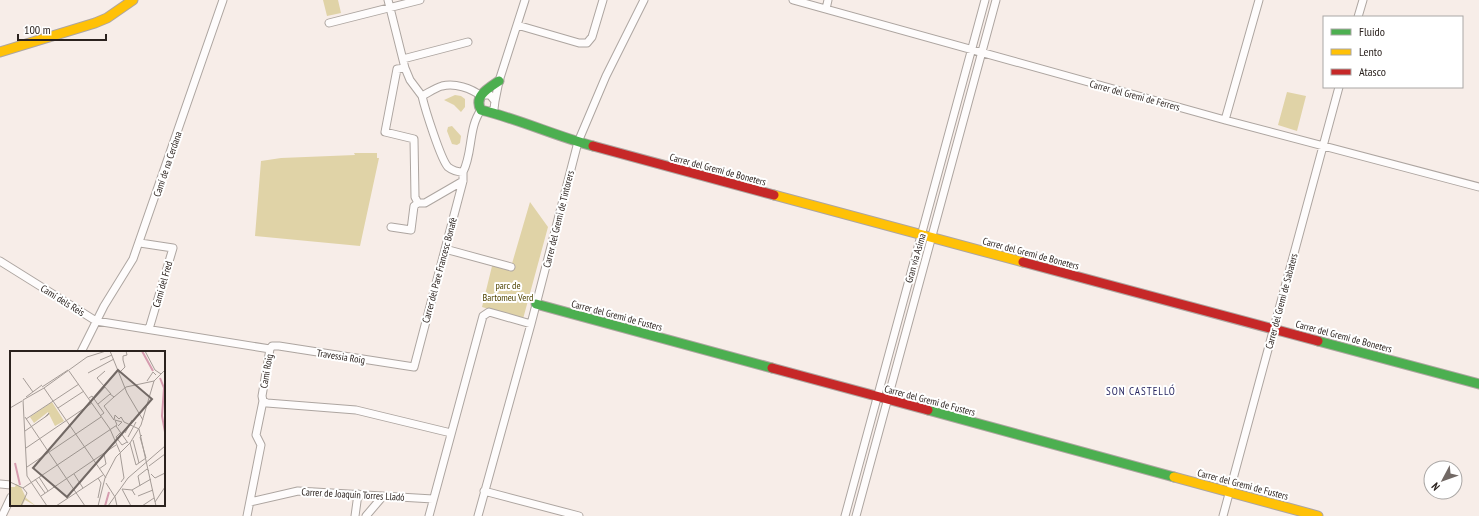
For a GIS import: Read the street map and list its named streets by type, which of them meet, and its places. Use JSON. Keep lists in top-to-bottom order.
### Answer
{
  "streets": {
    "street": [
      "Carrer del Gremi de Ferrers",
      "Camí de na Cerdana",
      "Carrer del Gremi de Boneters",
      "Carrer del Gremi de Tintorers",
      "Gran via Asima",
      "Carrer del Pare Francesc Bonafè",
      "Camí del Fred",
      "Camí dels Reis",
      "Carrer del Gremi de Sabaters",
      "Carrer del Gremi de Fusters",
      "Travessia Roig",
      "Camí Roig",
      "Carrer de Joaquín Torres Lladó"
    ]
  },
  "crossings": [
    ["Carrer del Gremi de Ferrers", "Gran via Asima"],
    ["Carrer del Gremi de Ferrers", "Carrer del Gremi de Sabaters"],
    ["Camí de na Cerdana", "Camí del Fred"],
    ["Camí de na Cerdana", "Camí dels Reis"],
    ["Camí de na Cerdana", "Camí Roig"],
    ["Carrer del Gremi de Boneters", "Carrer del Gremi de Tintorers"],
    ["Carrer del Gremi de Boneters", "Gran via Asima"],
    ["Carrer del Gremi de Boneters", "Carrer del Gremi de Sabaters"],
    ["Carrer del Gremi de Tintorers", "Carrer del Gremi de Fusters"],
    ["Gran via Asima", "Carrer del Gremi de Fusters"],
    ["Carrer del Pare Francesc Bonafè", "Travessia Roig"],
    ["Camí del Fred", "Camí Roig"],
    ["Camí dels Reis", "Camí Roig"],
    ["Carrer del Gremi de Sabaters", "Carrer del Gremi de Fusters"],
    ["Travessia Roig", "Camí Roig"]
  ],
  "districts": ["SON CASTELLÓ"],
  "parks": ["parc de Bartomeu Verd"],
  "legend": ["Fluido", "Lento", "Atasco"],
  "scale_bar": "100 m",
  "north": "bottom left"
}
